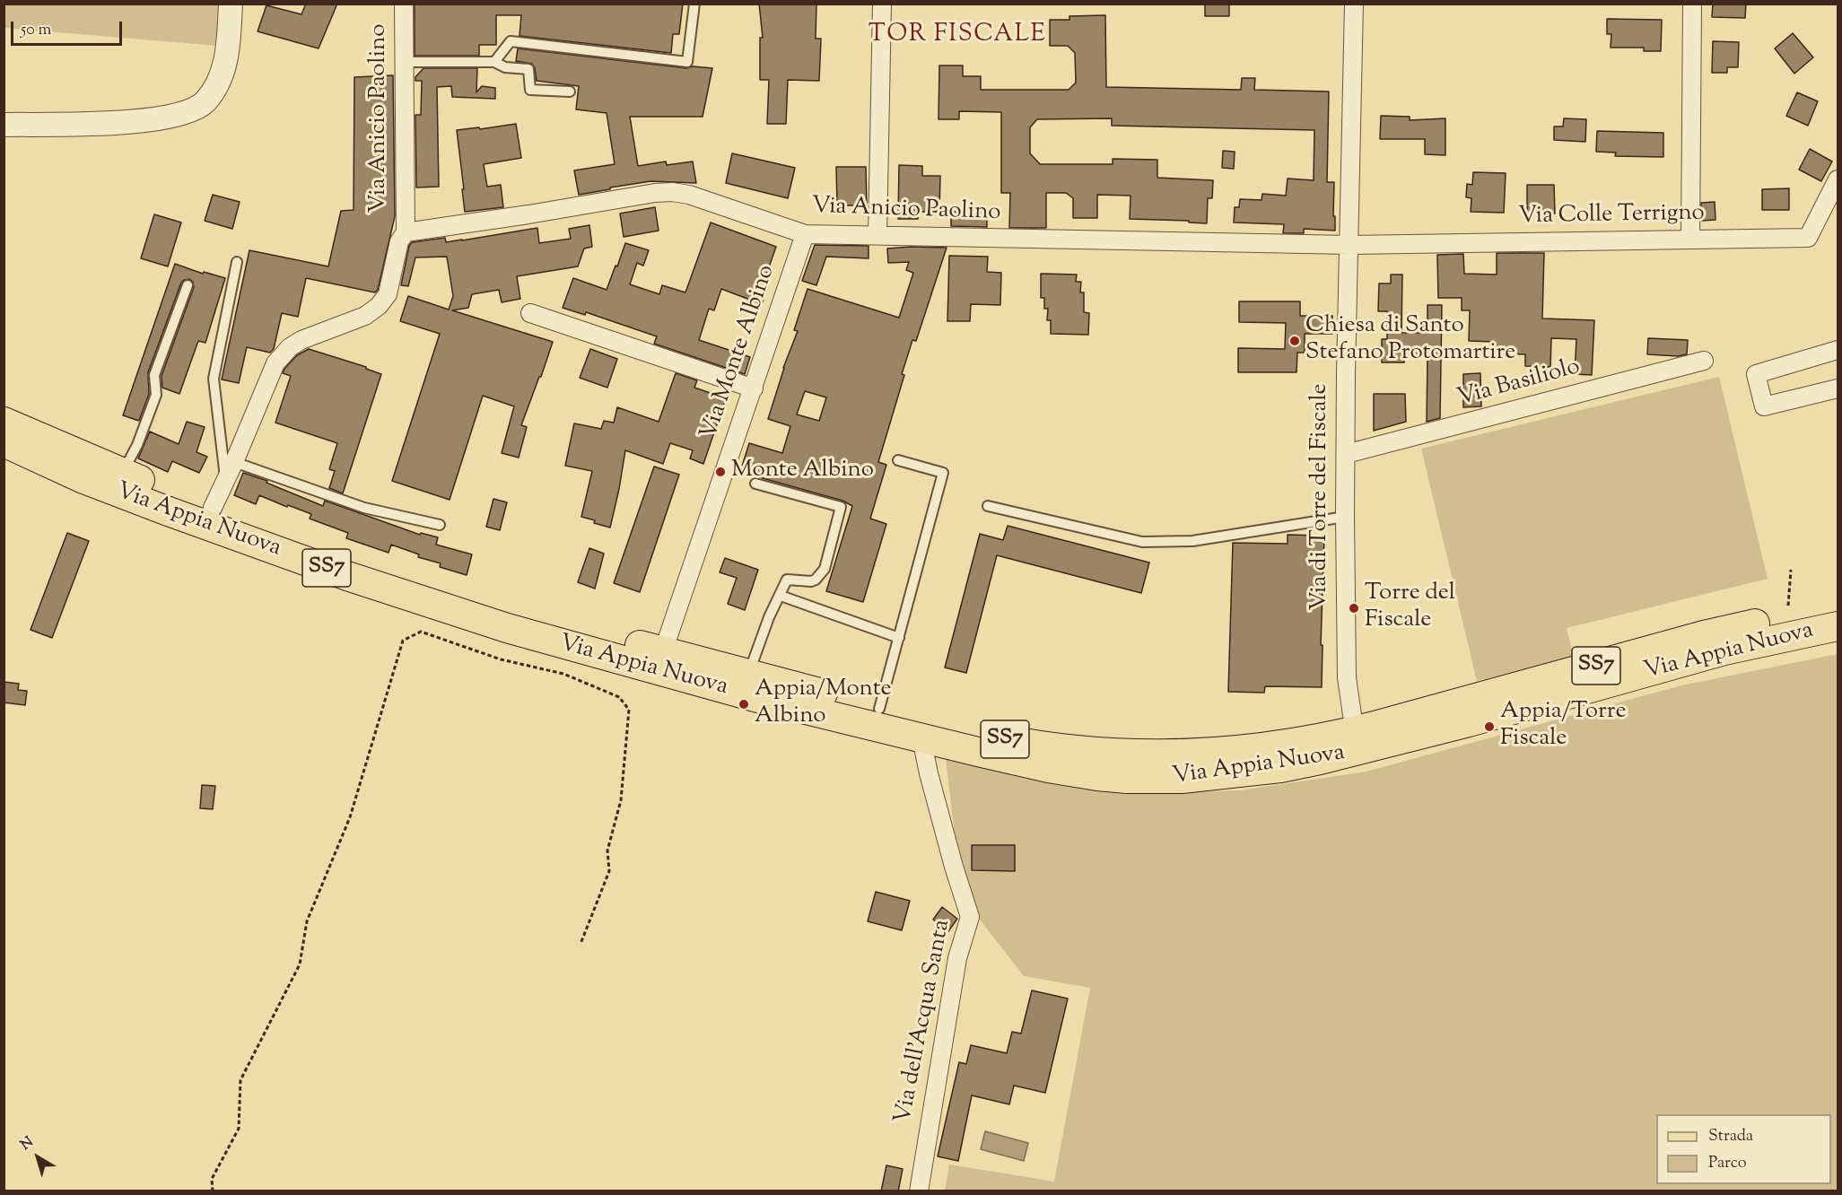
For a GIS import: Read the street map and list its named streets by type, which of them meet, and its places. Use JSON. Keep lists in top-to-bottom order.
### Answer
{
  "streets": {
    "main road": ["Via Appia Nuova", "SS7"],
    "street": [
      "Via Anicio Paolino",
      "Via Colle Terrigno",
      "Via Monte Albino",
      "Via Basiliolo",
      "Via di Torre del Fiscale",
      "Via dell'Acqua Santa"
    ]
  },
  "crossings": [
    ["Via Anicio Paolino", "Via Colle Terrigno"],
    ["Via Anicio Paolino", "Via Monte Albino"],
    ["Via Anicio Paolino", "Via di Torre del Fiscale"],
    ["Via Anicio Paolino", "Via Appia Nuova"],
    ["Via Colle Terrigno", "Via di Torre del Fiscale"],
    ["Via Monte Albino", "Via Appia Nuova"],
    ["Via Basiliolo", "Via di Torre del Fiscale"],
    ["Via di Torre del Fiscale", "Via Appia Nuova"],
    ["Via Appia Nuova", "Via dell'Acqua Santa"]
  ],
  "districts": ["TOR FISCALE"],
  "places": [
    "Chiesa di Santo Stefano Protomartire",
    "Monte Albino",
    "Torre del Fiscale",
    "Appia/Monte Albino",
    "Appia/Torre Fiscale"
  ],
  "legend": ["Strada", "Parco"],
  "scale_bar": "50 m",
  "north": "top left"
}
